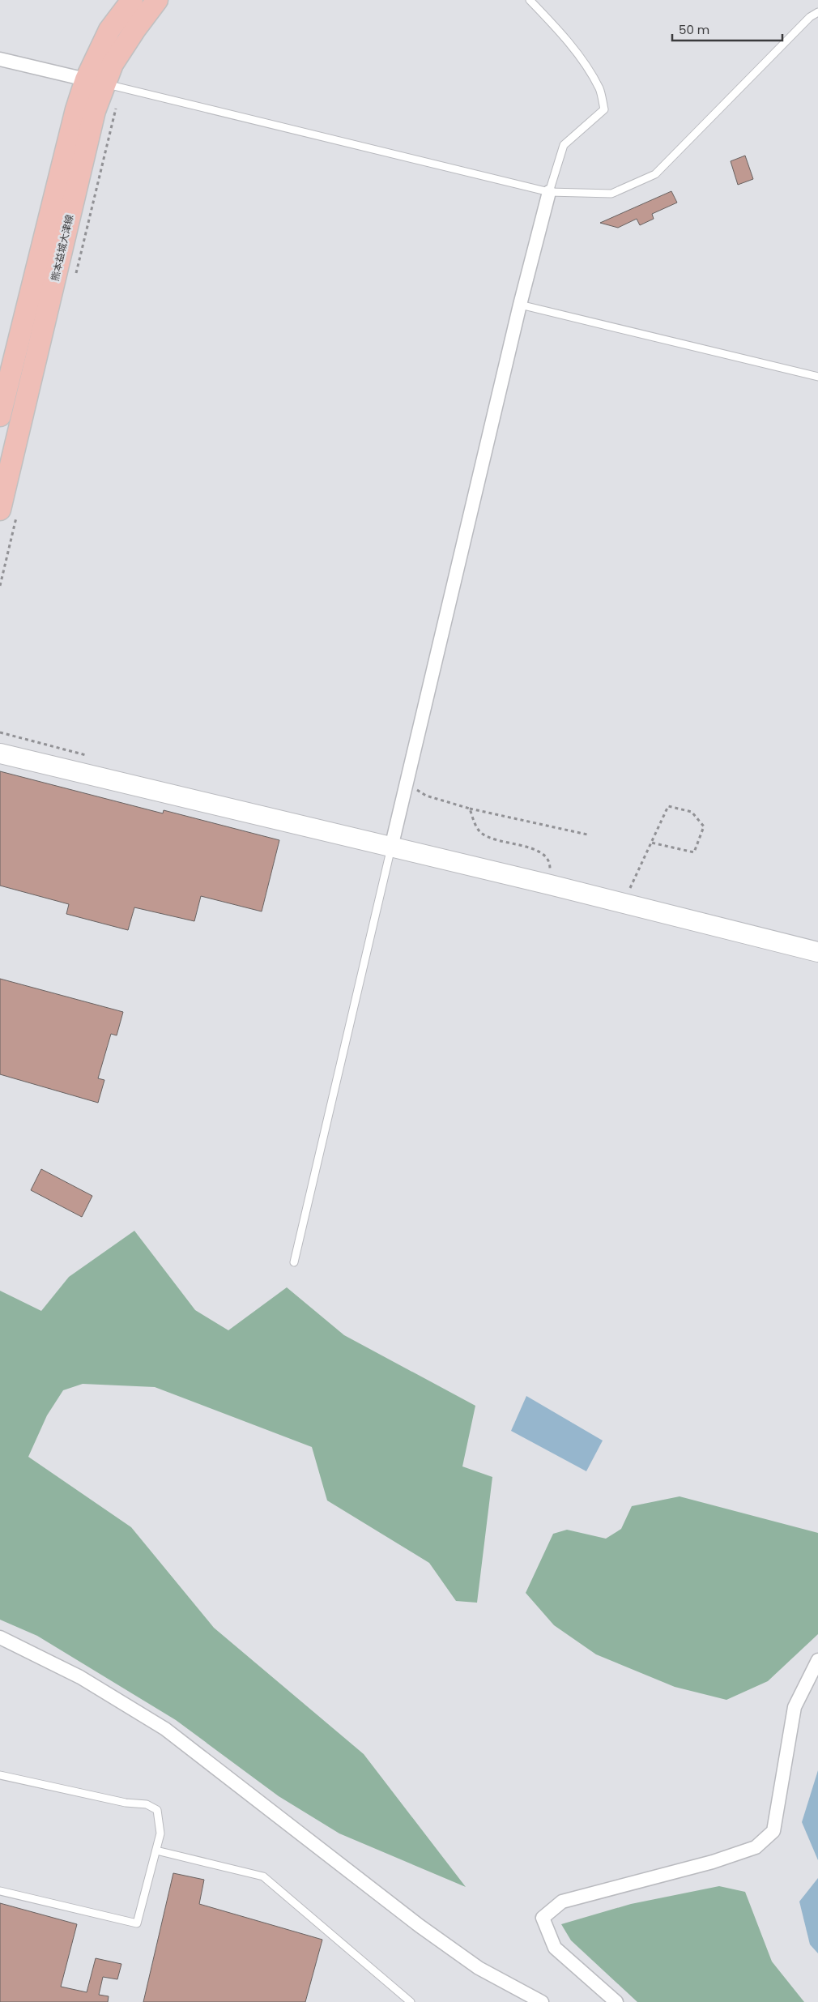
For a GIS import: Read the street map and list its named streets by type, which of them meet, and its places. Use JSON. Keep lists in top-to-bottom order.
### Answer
{
  "streets": {
    "main road": ["熊本益城大津線"]
  },
  "scale_bar": "50 m"
}
